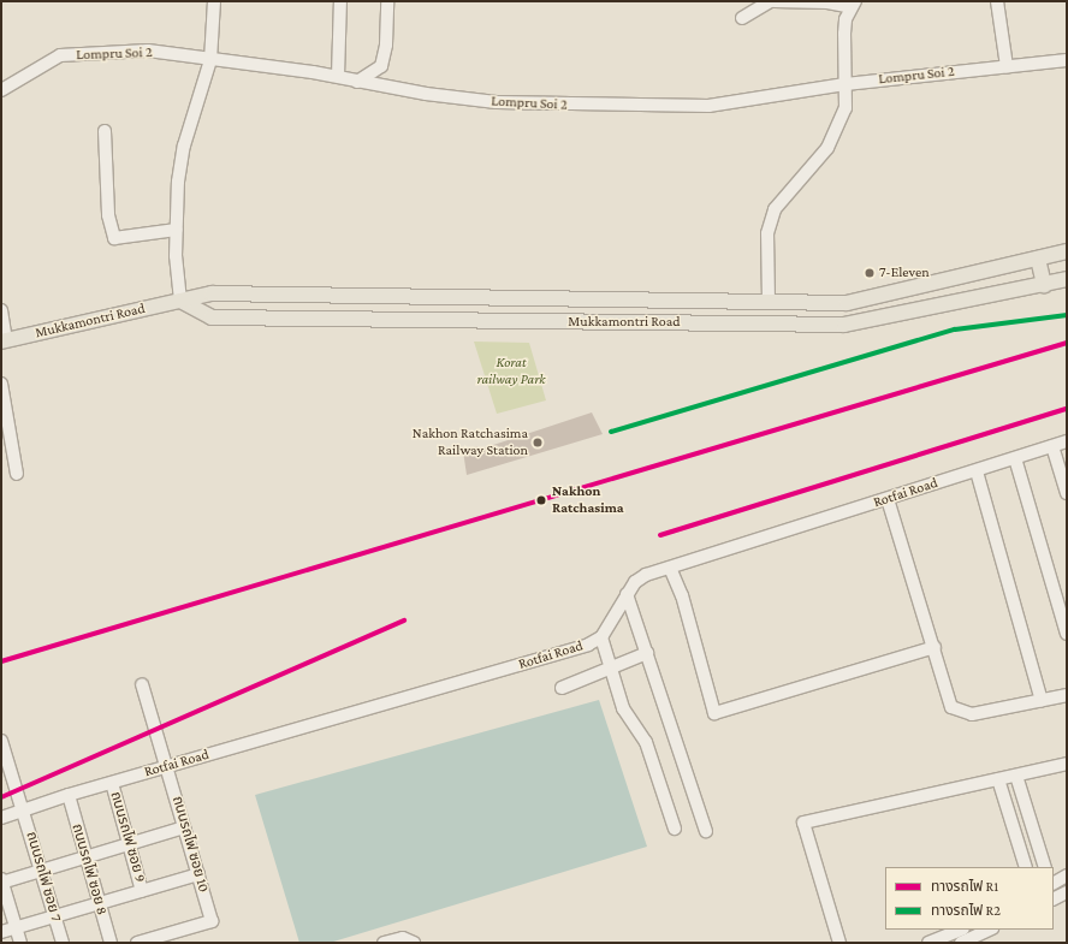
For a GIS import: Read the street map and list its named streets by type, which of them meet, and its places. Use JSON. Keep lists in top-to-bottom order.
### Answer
{
  "streets": {
    "main road": ["Mukkamontri Road"],
    "street": [
      "Lompru Soi 2",
      "Rotfai Road",
      "ถนนรถไฟ ซอย 9",
      "ถนนรถไฟ ซอย 10",
      "ถนนรถไฟ ซอย 8",
      "ถนนรถไฟ ซอย 7"
    ]
  },
  "crossings": [
    ["Rotfai Road", "ถนนรถไฟ ซอย 9"],
    ["Rotfai Road", "ถนนรถไฟ ซอย 10"],
    ["Rotfai Road", "ถนนรถไฟ ซอย 8"],
    ["Rotfai Road", "ถนนรถไฟ ซอย 7"]
  ],
  "parks": ["Korat railway Park"],
  "places": ["7-Eleven", "Nakhon Ratchasima Railway Station", "Nakhon Ratchasima"],
  "lines": ["rail line R2", "rail line R1"],
  "legend": ["ทางรถไฟ R1", "ทางรถไฟ R2"]
}
